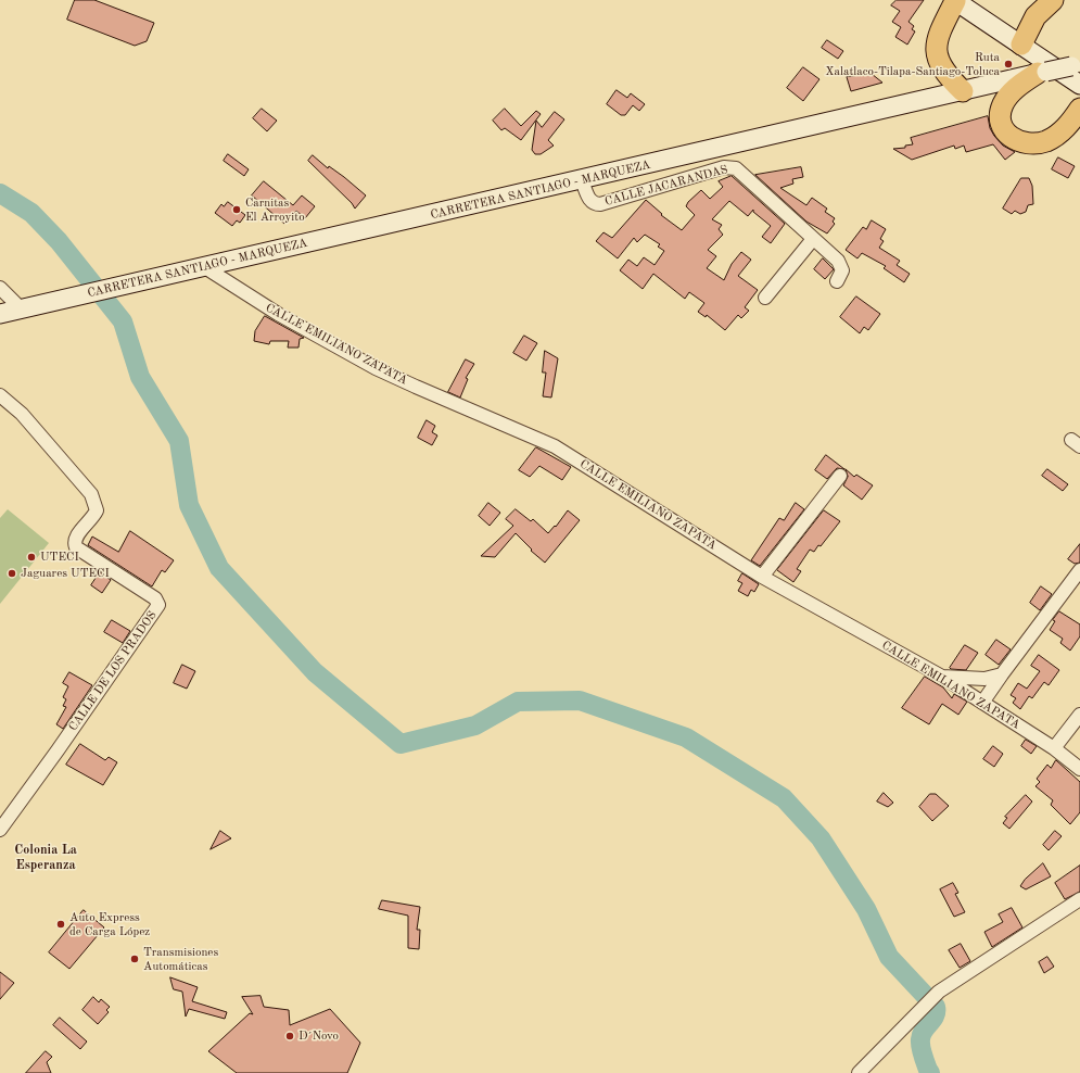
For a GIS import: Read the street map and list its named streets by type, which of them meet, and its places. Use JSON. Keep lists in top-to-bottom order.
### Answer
{
  "streets": {
    "main road": ["CARRETERA SANTIAGO - MARQUEZA"],
    "street": ["CALLE JACARANDAS", "CALLE EMILIANO ZAPATA", "CALLE DE LOS PRADOS"]
  },
  "crossings": [
    ["CALLE JACARANDAS", "CARRETERA SANTIAGO - MARQUEZA"],
    ["CARRETERA SANTIAGO - MARQUEZA", "CALLE EMILIANO ZAPATA"]
  ],
  "districts": ["Colonia La Esperanza"],
  "places": [
    "Ruta Xalatlaco-Tilapa-Santiago-Toluca",
    "Carnitas El Arroyito",
    "UTECI",
    "Jaguares UTECI",
    "Auto Express de Carga López",
    "Transmisiones Automáticas",
    "D´Novo"
  ]
}
